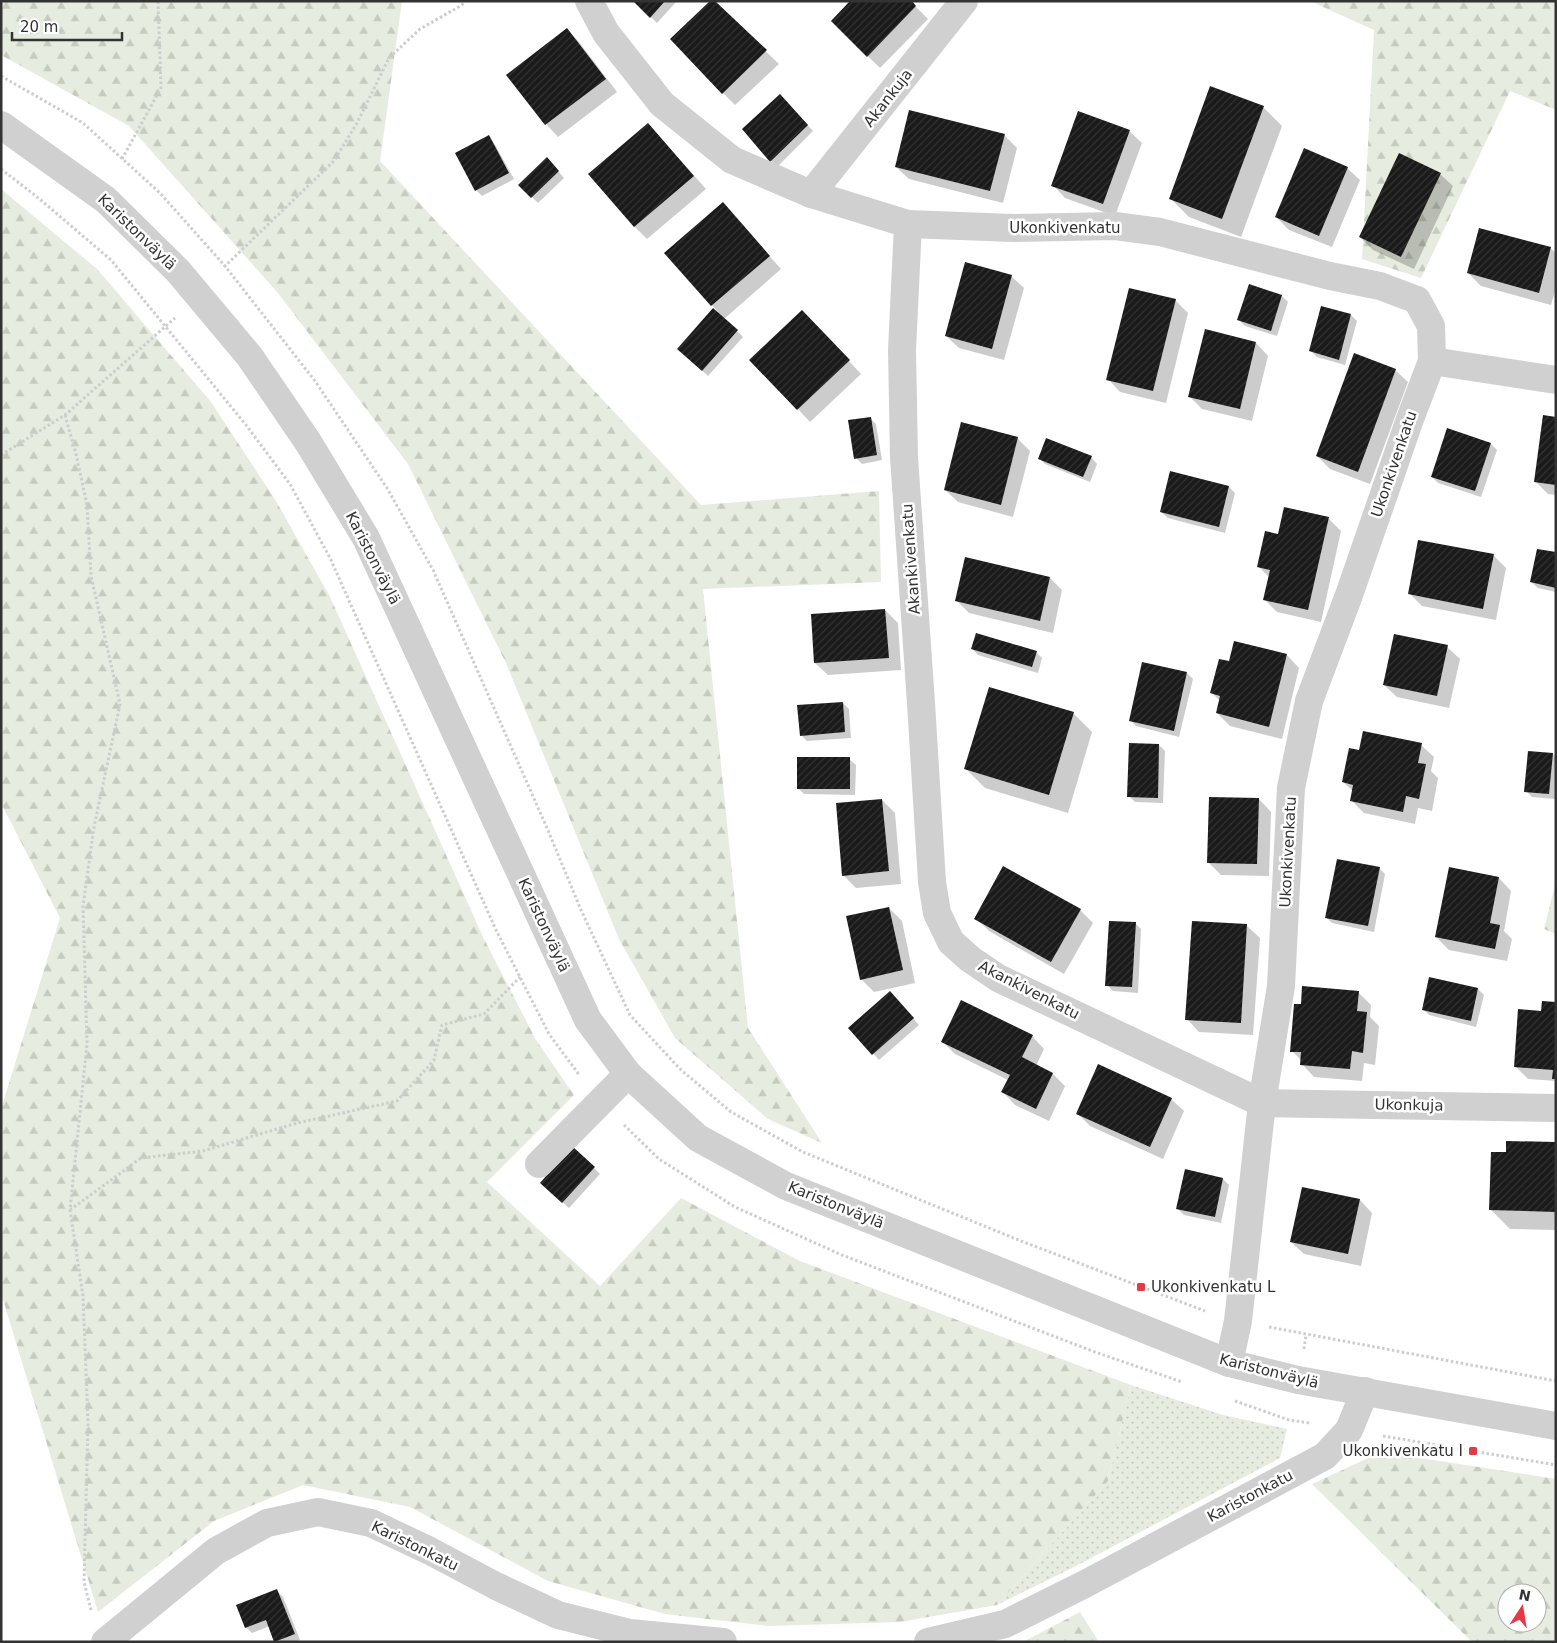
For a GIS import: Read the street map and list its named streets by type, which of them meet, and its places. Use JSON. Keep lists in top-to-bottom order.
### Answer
{
  "streets": {
    "street": [
      "Akankuja",
      "Ukonkivenkatu",
      "Karistonväylä",
      "Akankivenkatu",
      "Ukonkuja",
      "Karistonkatu"
    ]
  },
  "crossings": [
    ["Ukonkivenkatu", "Karistonväylä"],
    ["Ukonkivenkatu", "Akankivenkatu"],
    ["Ukonkivenkatu", "Ukonkuja"],
    ["Karistonväylä", "Karistonkatu"],
    ["Akankivenkatu", "Ukonkuja"]
  ],
  "places": {
    "transit": ["Ukonkivenkatu L", "Ukonkivenkatu I"]
  },
  "scale_bar": "20 m",
  "north": "top"
}
